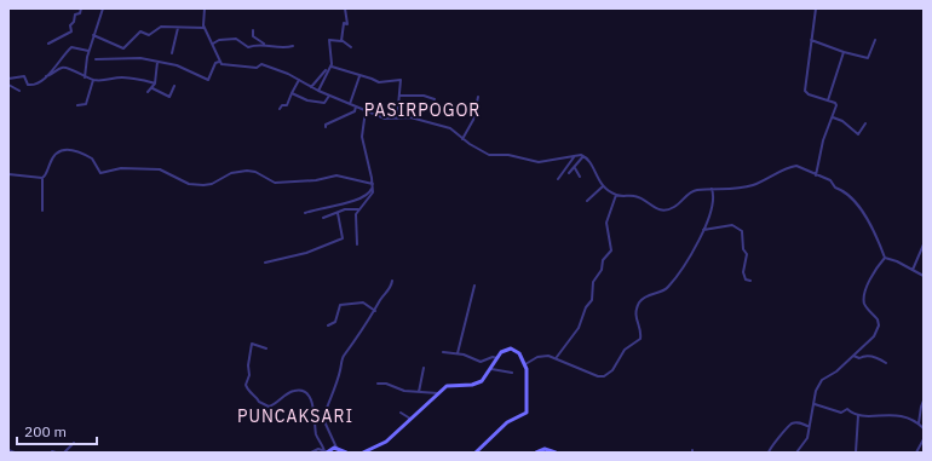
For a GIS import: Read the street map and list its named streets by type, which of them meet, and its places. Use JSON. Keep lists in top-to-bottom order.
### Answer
{
  "districts": ["PASIRPOGOR", "PUNCAKSARI"],
  "scale_bar": "200 m"
}
